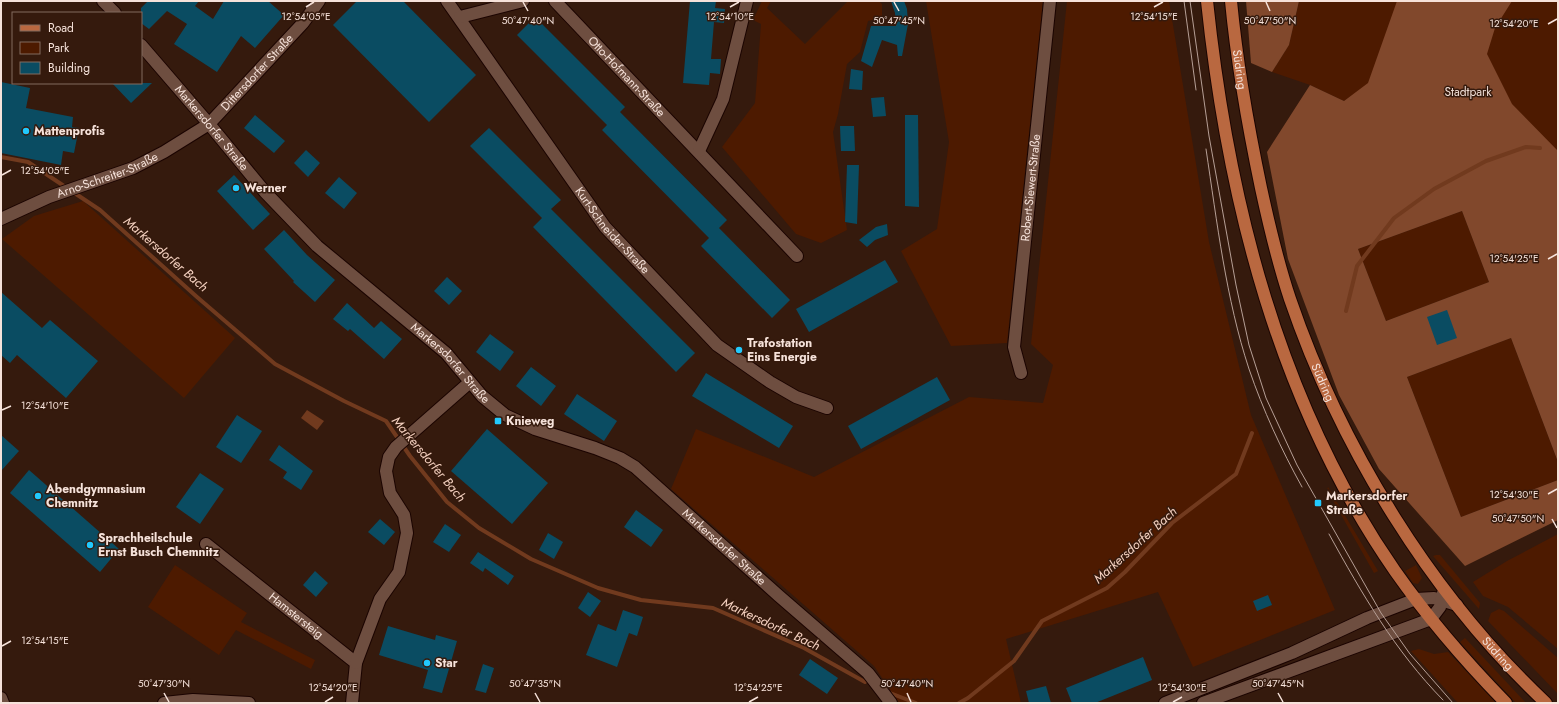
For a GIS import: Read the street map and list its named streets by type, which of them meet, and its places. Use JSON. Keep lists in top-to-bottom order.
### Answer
{
  "streets": {
    "main road": ["Südring"],
    "street": [
      "Dittersdorfer Straße",
      "Otto-Hofmann-Straße",
      "Markersdorfer Straße",
      "Arno-Schreiter-Straße",
      "Robert-Siewert-Straße",
      "Kurt-Schneider-Straße",
      "Hamstersteig"
    ]
  },
  "crossings": [
    ["Dittersdorfer Straße", "Markersdorfer Straße"],
    ["Dittersdorfer Straße", "Arno-Schreiter-Straße"],
    ["Markersdorfer Straße", "Arno-Schreiter-Straße"]
  ],
  "water": ["Markersdorfer Bach"],
  "parks": ["Stadtpark"],
  "places": {
    "other": [
      "Mattenprofis",
      "Werner",
      "Trafostation Eins Energie",
      "Abendgymnasium Chemnitz",
      "Sprachheilschule Ernst Busch Chemnitz",
      "Star"
    ],
    "transit": ["Knieweg", "Markersdorfer Straße"]
  },
  "legend": ["Road", "Park", "Building"],
  "coordinates": [
    "12°54'05\"E",
    "12°54'10\"E",
    "12°54'15\"E",
    "50°47'40\"N",
    "50°47'45\"N",
    "50°47'50\"N",
    "12°54'20\"E",
    "12°54'25\"E",
    "12°54'30\"E",
    "50°47'30\"N",
    "50°47'35\"N"
  ]
}
